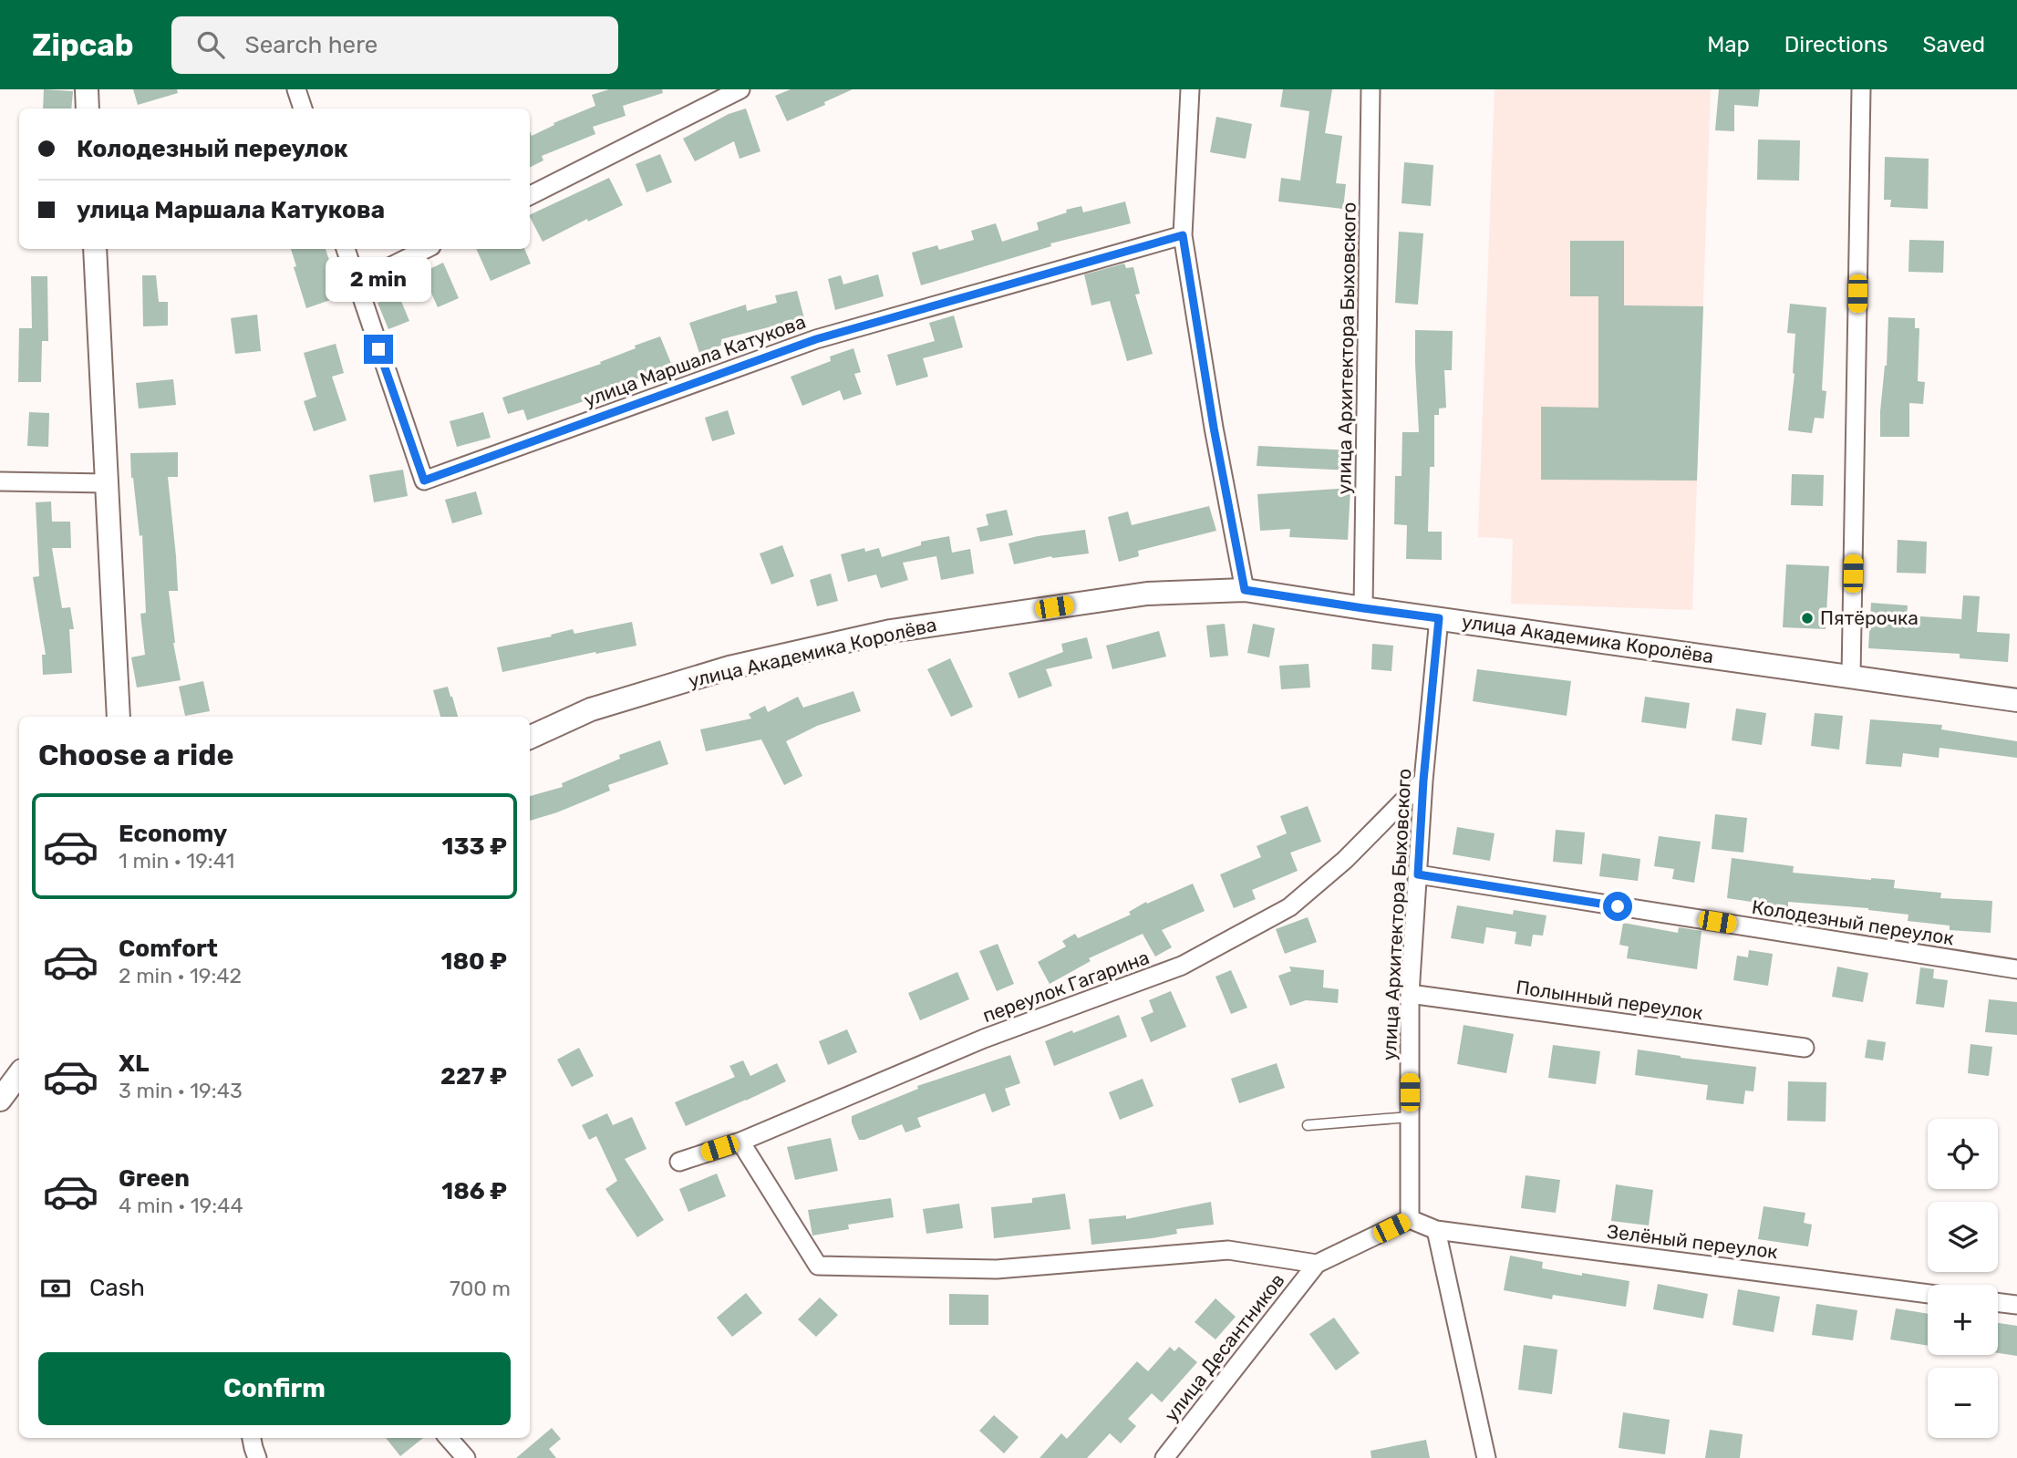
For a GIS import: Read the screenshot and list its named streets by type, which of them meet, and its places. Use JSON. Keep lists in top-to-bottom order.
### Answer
{
  "streets": {
    "street": [
      "улица Архитектора Быховского",
      "улица Маршала Катукова",
      "улица Академика Королёва",
      "Колодезный переулок",
      "переулок Гагарина",
      "Полынный переулок",
      "Зелёный переулок",
      "улица Десантников"
    ]
  },
  "crossings": [
    ["улица Архитектора Быховского", "улица Академика Королёва"],
    ["улица Архитектора Быховского", "Колодезный переулок"],
    ["улица Архитектора Быховского", "переулок Гагарина"],
    ["улица Архитектора Быховского", "Полынный переулок"]
  ],
  "places": ["Пятёрочка"],
  "page": {
    "header": "Zipcab",
    "search": "Search here",
    "nav": ["Map", "Directions", "Saved"],
    "banner": ["Колодезный переулок", "улица Маршала Катукова"],
    "bubble": "2 min",
    "heading": "Choose a ride",
    "list": [
      {
        "name": "Economy",
        "note": "1 min · 19:41",
        "value": "133 ₽"
      },
      {
        "name": "Comfort",
        "note": "2 min · 19:42",
        "value": "180 ₽"
      },
      {
        "name": "XL",
        "note": "3 min · 19:43",
        "value": "227 ₽"
      },
      {
        "name": "Green",
        "note": "4 min · 19:44",
        "value": "186 ₽"
      }
    ],
    "map_buttons": ["+", "−"],
    "pay": ["Cash", "700 m"],
    "buttons": "Confirm"
  }
}
